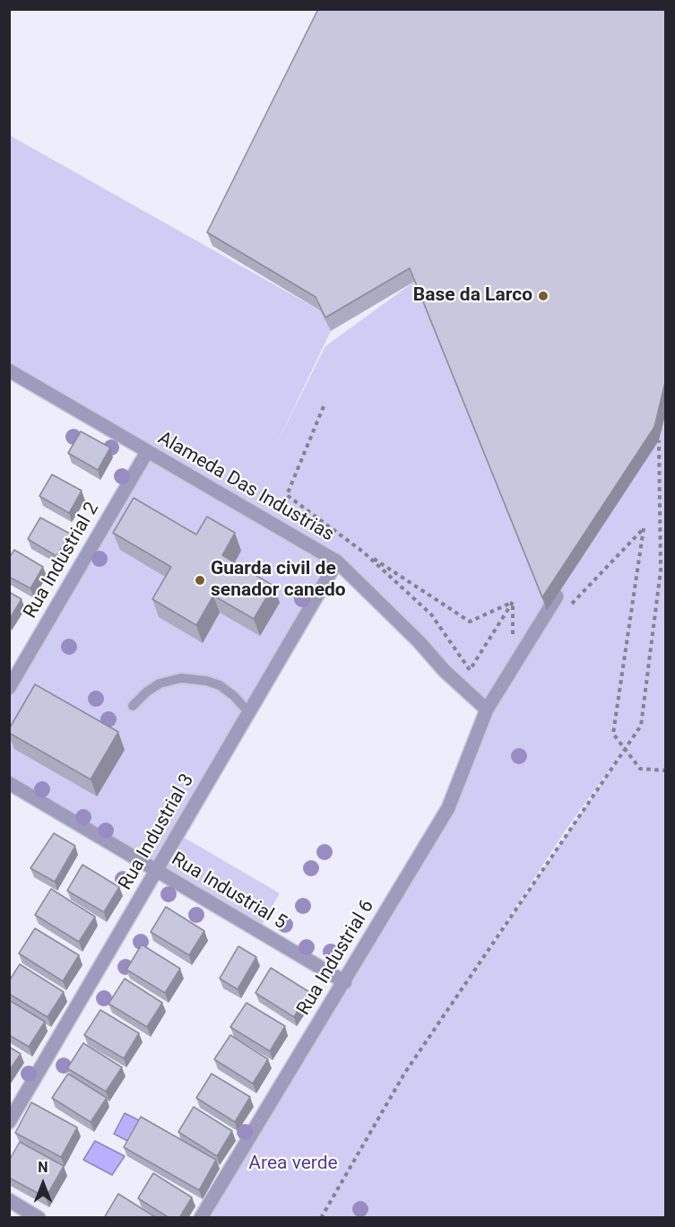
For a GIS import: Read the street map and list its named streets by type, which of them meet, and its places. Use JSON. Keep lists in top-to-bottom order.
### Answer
{
  "streets": {
    "street": [
      "Alameda Das Industrias",
      "Rua Industrial 2",
      "Rua Industrial 3",
      "Rua Industrial 5",
      "Rua Industrial 6"
    ]
  },
  "crossings": [
    ["Alameda Das Industrias", "Rua Industrial 2"],
    ["Alameda Das Industrias", "Rua Industrial 3"],
    ["Alameda Das Industrias", "Rua Industrial 6"],
    ["Rua Industrial 3", "Rua Industrial 5"],
    ["Rua Industrial 5", "Rua Industrial 6"]
  ],
  "parks": ["Area verde"],
  "places": ["Base da Larco", "Guarda civil de senador canedo"],
  "north": "top"
}
